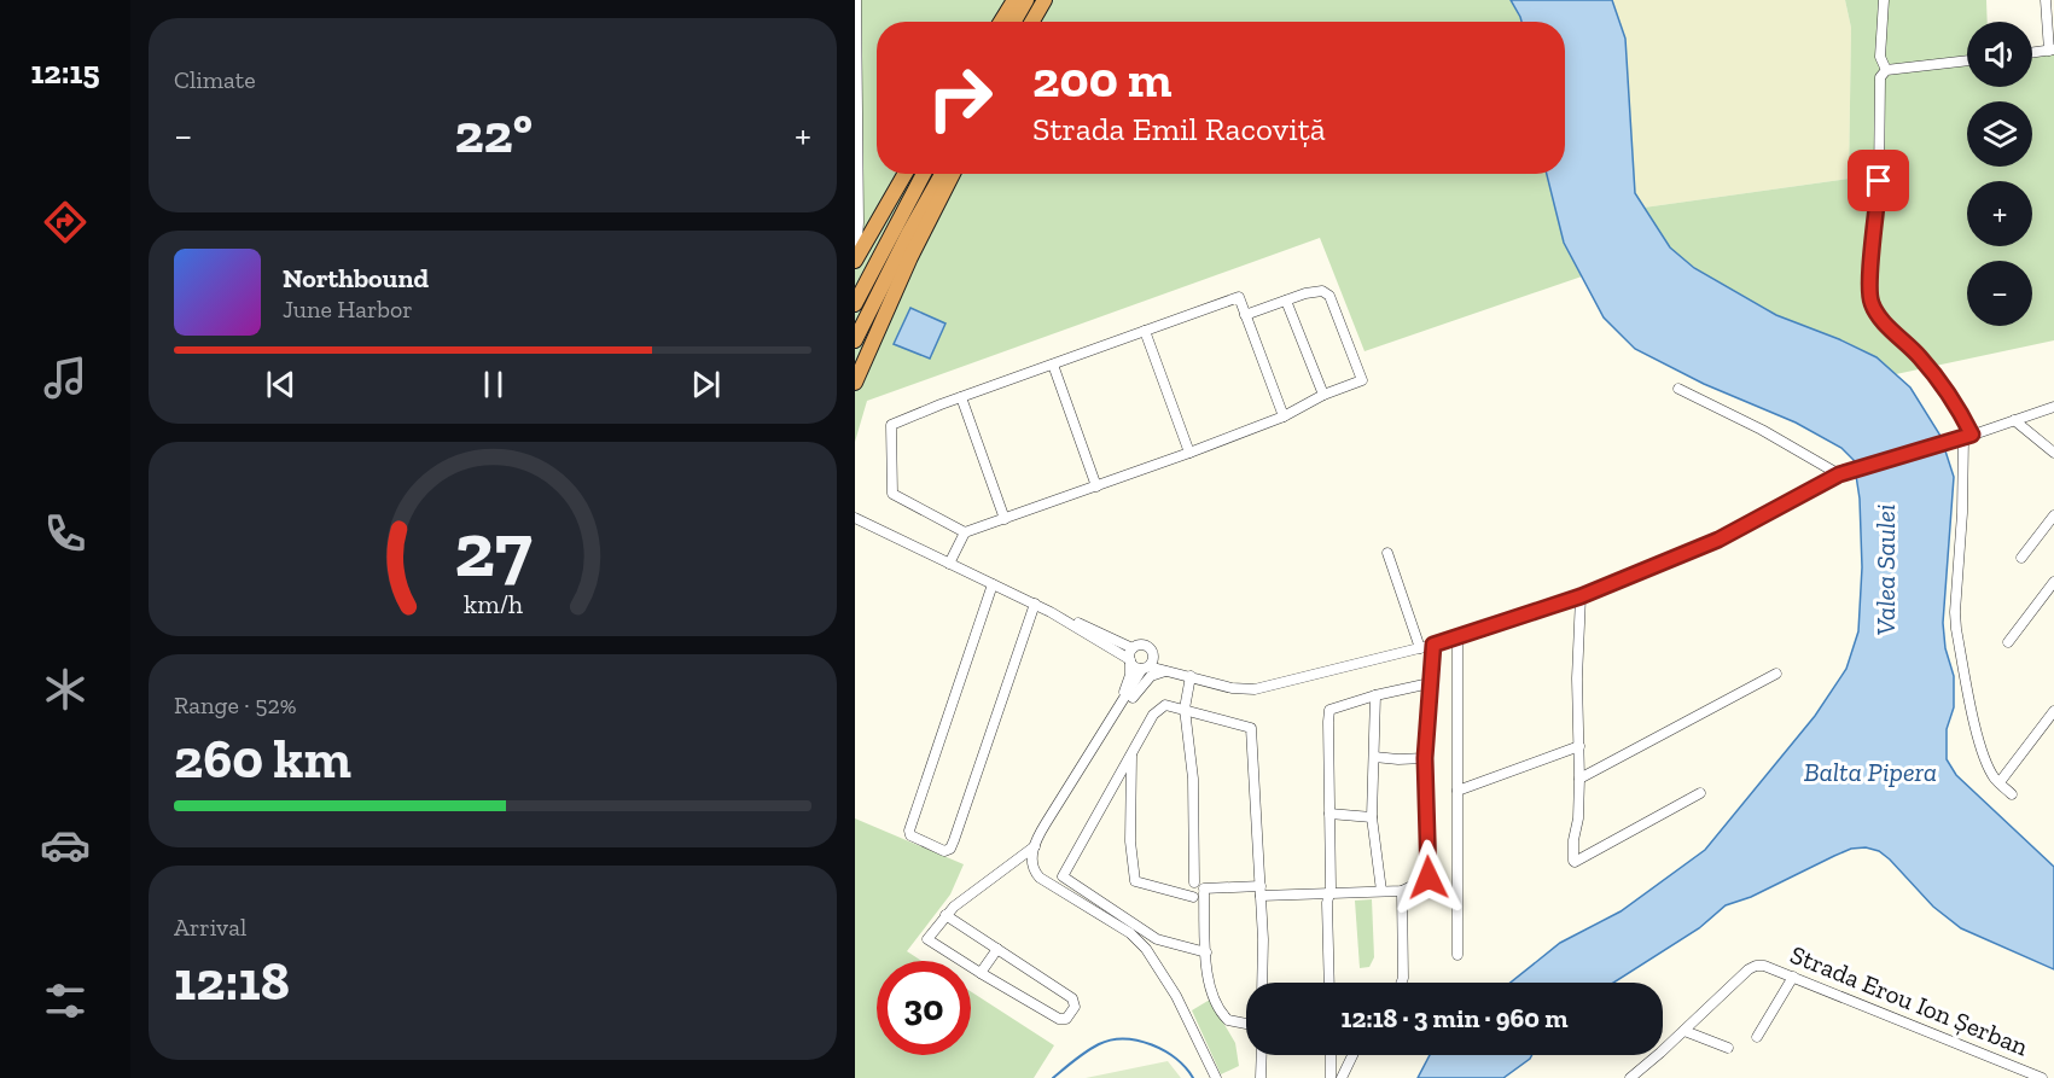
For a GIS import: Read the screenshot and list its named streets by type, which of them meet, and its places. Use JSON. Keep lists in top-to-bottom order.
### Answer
{
  "streets": {
    "street": ["Strada Erou Ion Șerban"]
  },
  "water": ["Valea Saulei", "Balta Pipera"],
  "page": {
    "tabs": "12:15",
    "tile": [
      "Climate",
      ["Range · 52%", "260 km"],
      ["Arrival", "12:18"]
    ],
    "map_buttons": ["+", "−"],
    "turn": ["200 m", "Strada Emil Racoviță"],
    "heat": ["−", "22°", "+"],
    "song": ["Northbound", "June Harbor"],
    "limit": "30",
    "trip": "12:18 · 3 min · 960 m",
    "gauge": ["27", "km/h"]
  }
}
